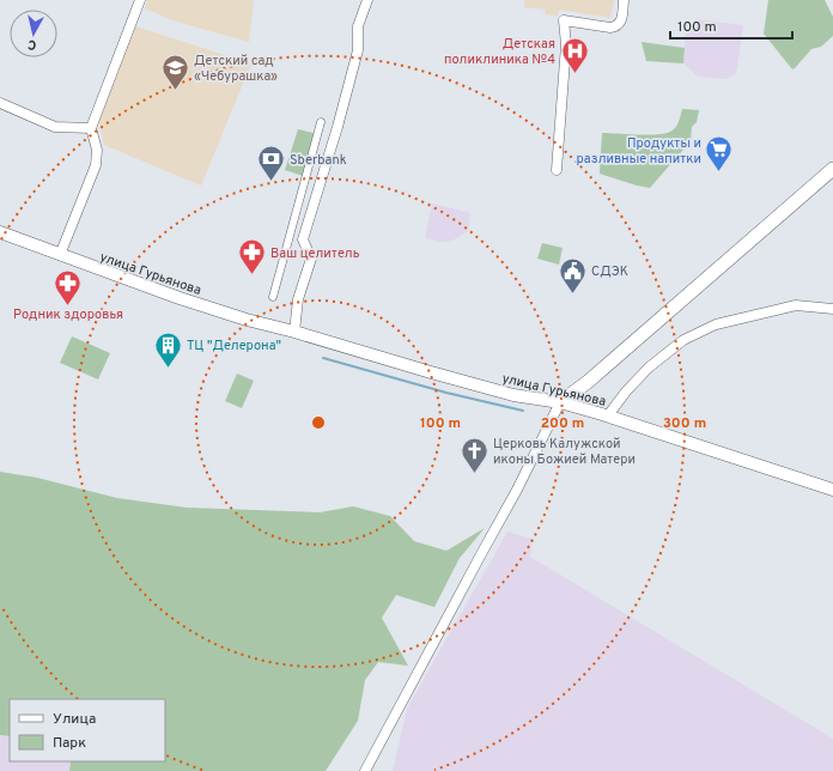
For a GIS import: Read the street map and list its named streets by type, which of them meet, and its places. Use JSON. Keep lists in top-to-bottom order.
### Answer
{
  "streets": {
    "street": ["улица Гурьянова"]
  },
  "places": {
    "hospital": ["Детская поликлиника №4"],
    "school or university": ["Детский сад «Чебурашка»"],
    "supermarket": ["Продукты и разливные напитки"],
    "bank": ["Sberbank"],
    "pharmacy": ["Ваш целитель", "Родник здоровья"],
    "public building": ["СДЭК"],
    "building": ["ТЦ \"Делерона\""],
    "church": ["Церковь Калужской иконы Божией Матери"]
  },
  "legend": ["Улица", "Парк"],
  "scale_bar": "100 m",
  "north": "bottom",
  "rings": ["100 m", "200 m", "300 m"]
}
